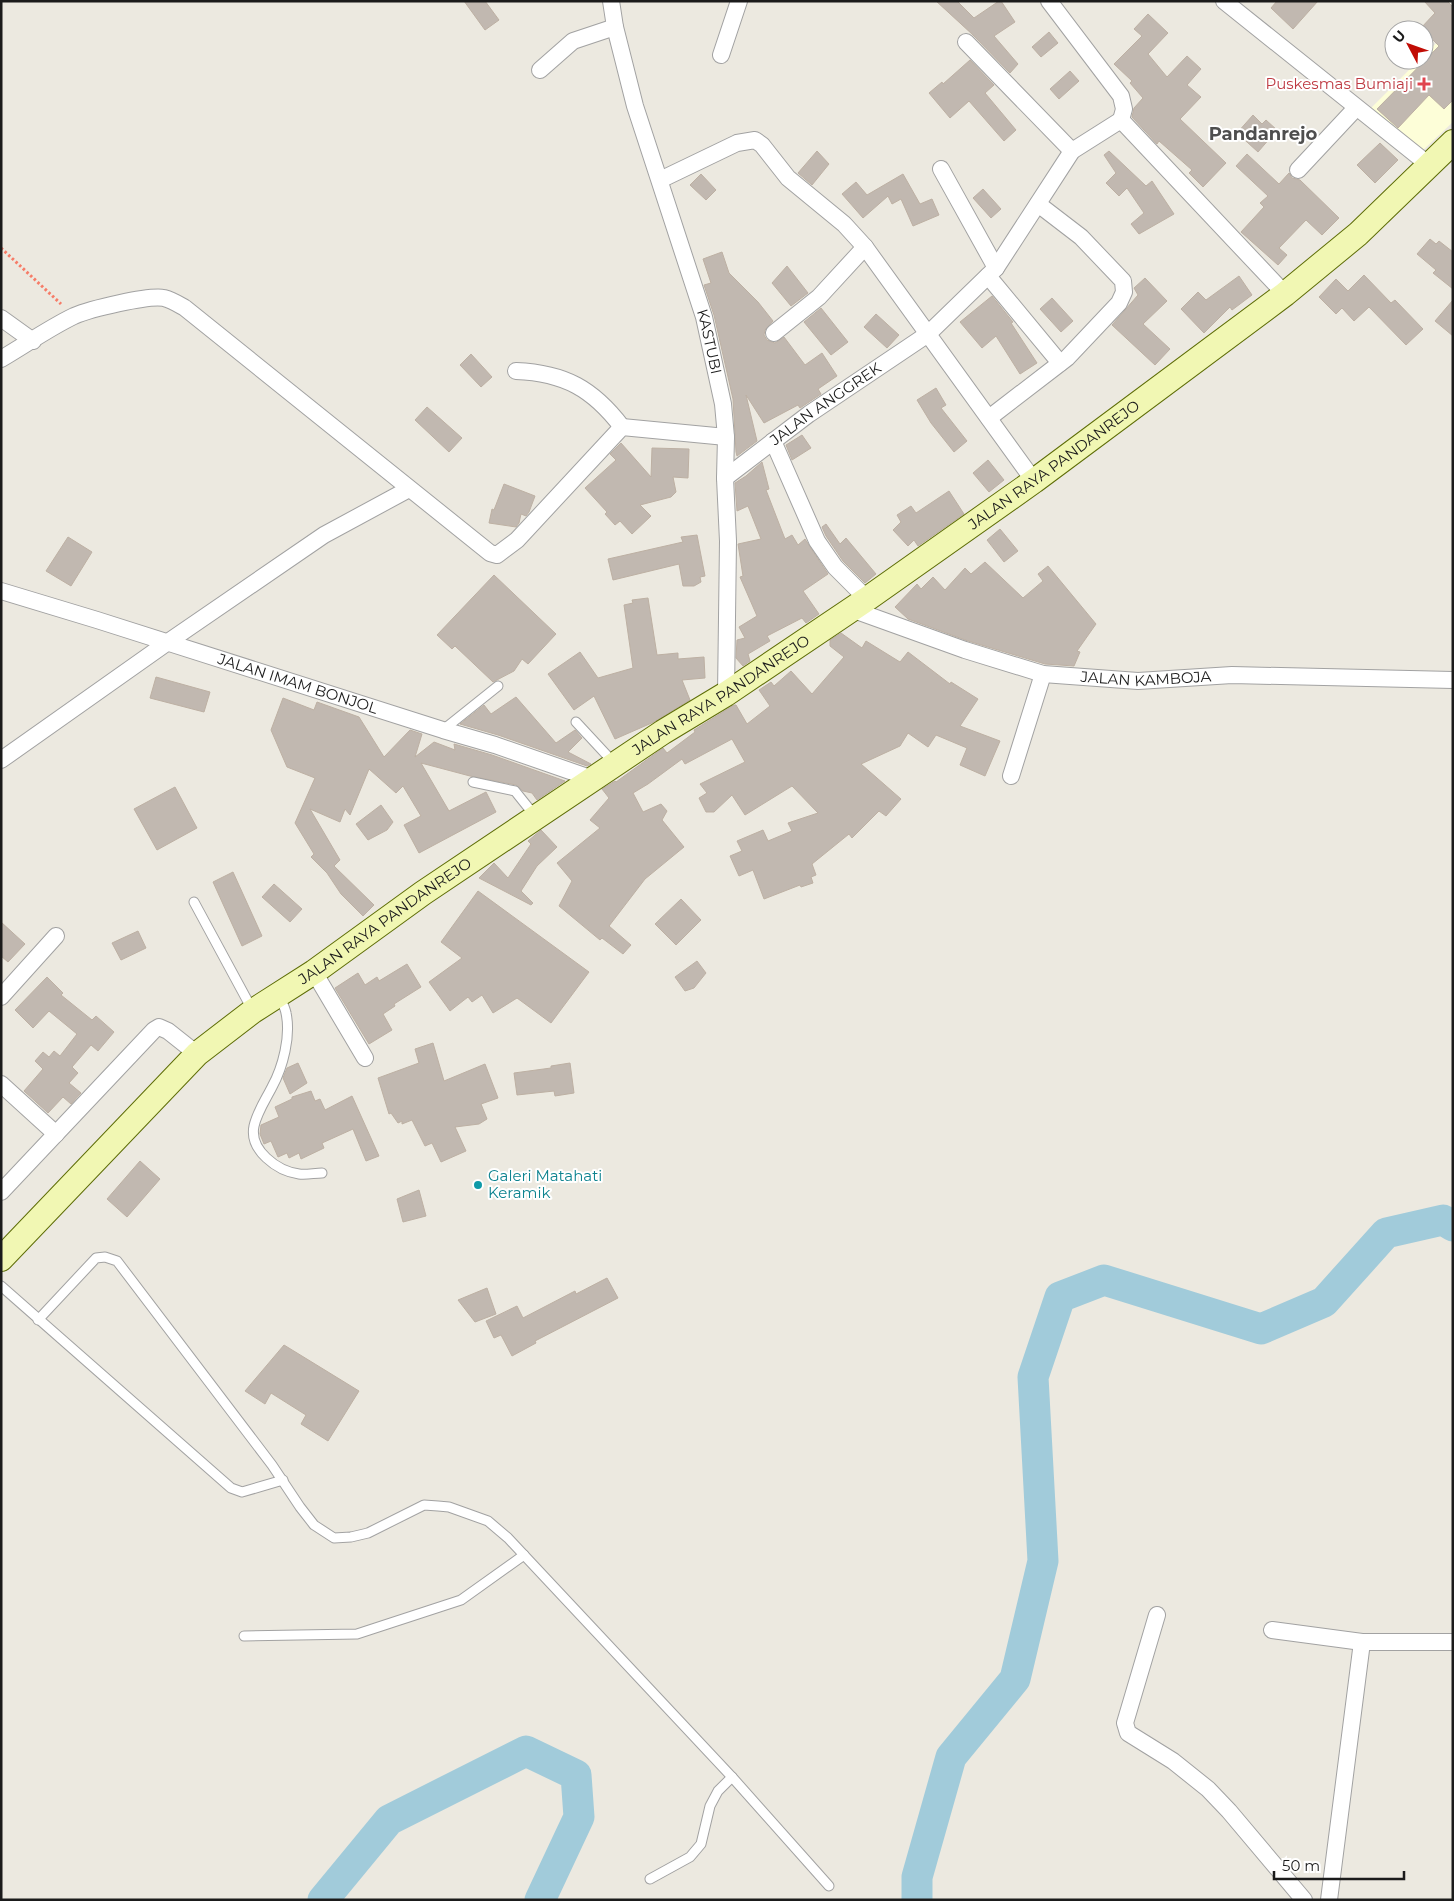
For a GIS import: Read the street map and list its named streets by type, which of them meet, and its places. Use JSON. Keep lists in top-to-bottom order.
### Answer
{
  "streets": {
    "main road": ["JALAN RAYA PANDANREJO"],
    "street": [
      "KASTUBI",
      "JALAN ANGGREK",
      "JALAN KAMBOJA",
      "JALAN IMAM BONJOL"
    ]
  },
  "crossings": [
    ["KASTUBI", "JALAN ANGGREK"],
    ["KASTUBI", "JALAN RAYA PANDANREJO"],
    ["JALAN RAYA PANDANREJO", "JALAN KAMBOJA"],
    ["JALAN RAYA PANDANREJO", "JALAN IMAM BONJOL"]
  ],
  "districts": ["Pandanrejo"],
  "places": {
    "health": ["Puskesmas Bumiaji"],
    "other": ["Galeri Matahati Keramik"]
  },
  "scale_bar": "50 m",
  "north": "top left"
}
